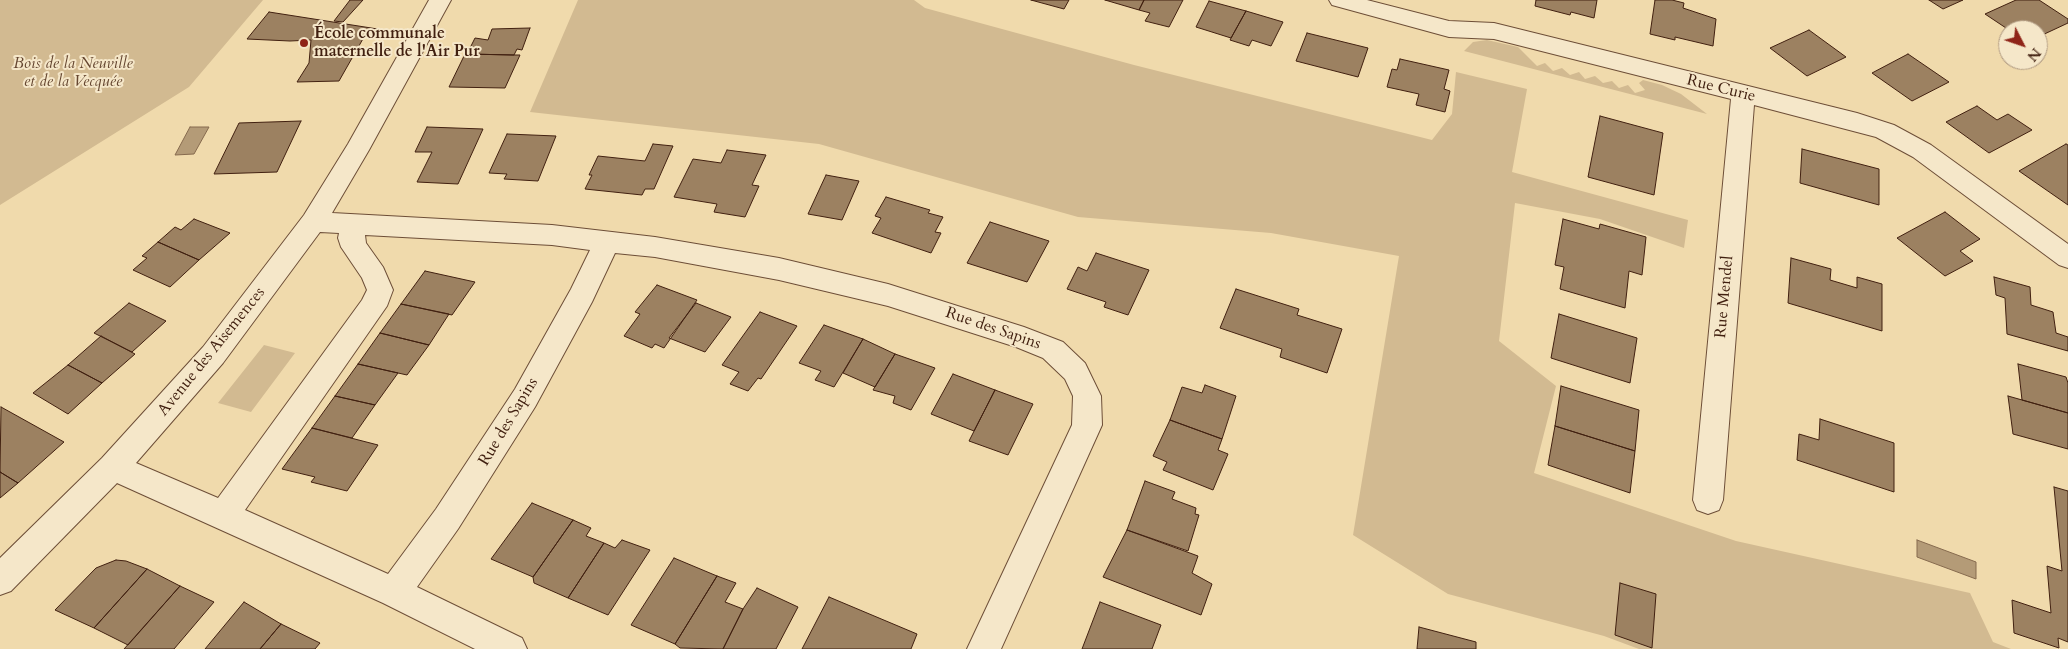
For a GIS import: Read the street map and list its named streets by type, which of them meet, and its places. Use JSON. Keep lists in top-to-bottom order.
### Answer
{
  "streets": {
    "street": [
      "Rue Curie",
      "Rue Mendel",
      "Rue des Sapins",
      "Avenue des Aisemences"
    ]
  },
  "crossings": [
    ["Rue Curie", "Rue Mendel"],
    ["Rue des Sapins", "Avenue des Aisemences"]
  ],
  "parks": ["Bois de la Neuville et de la Vecquée"],
  "places": ["École communale maternelle de l'Air Pur"],
  "north": "bottom right"
}
